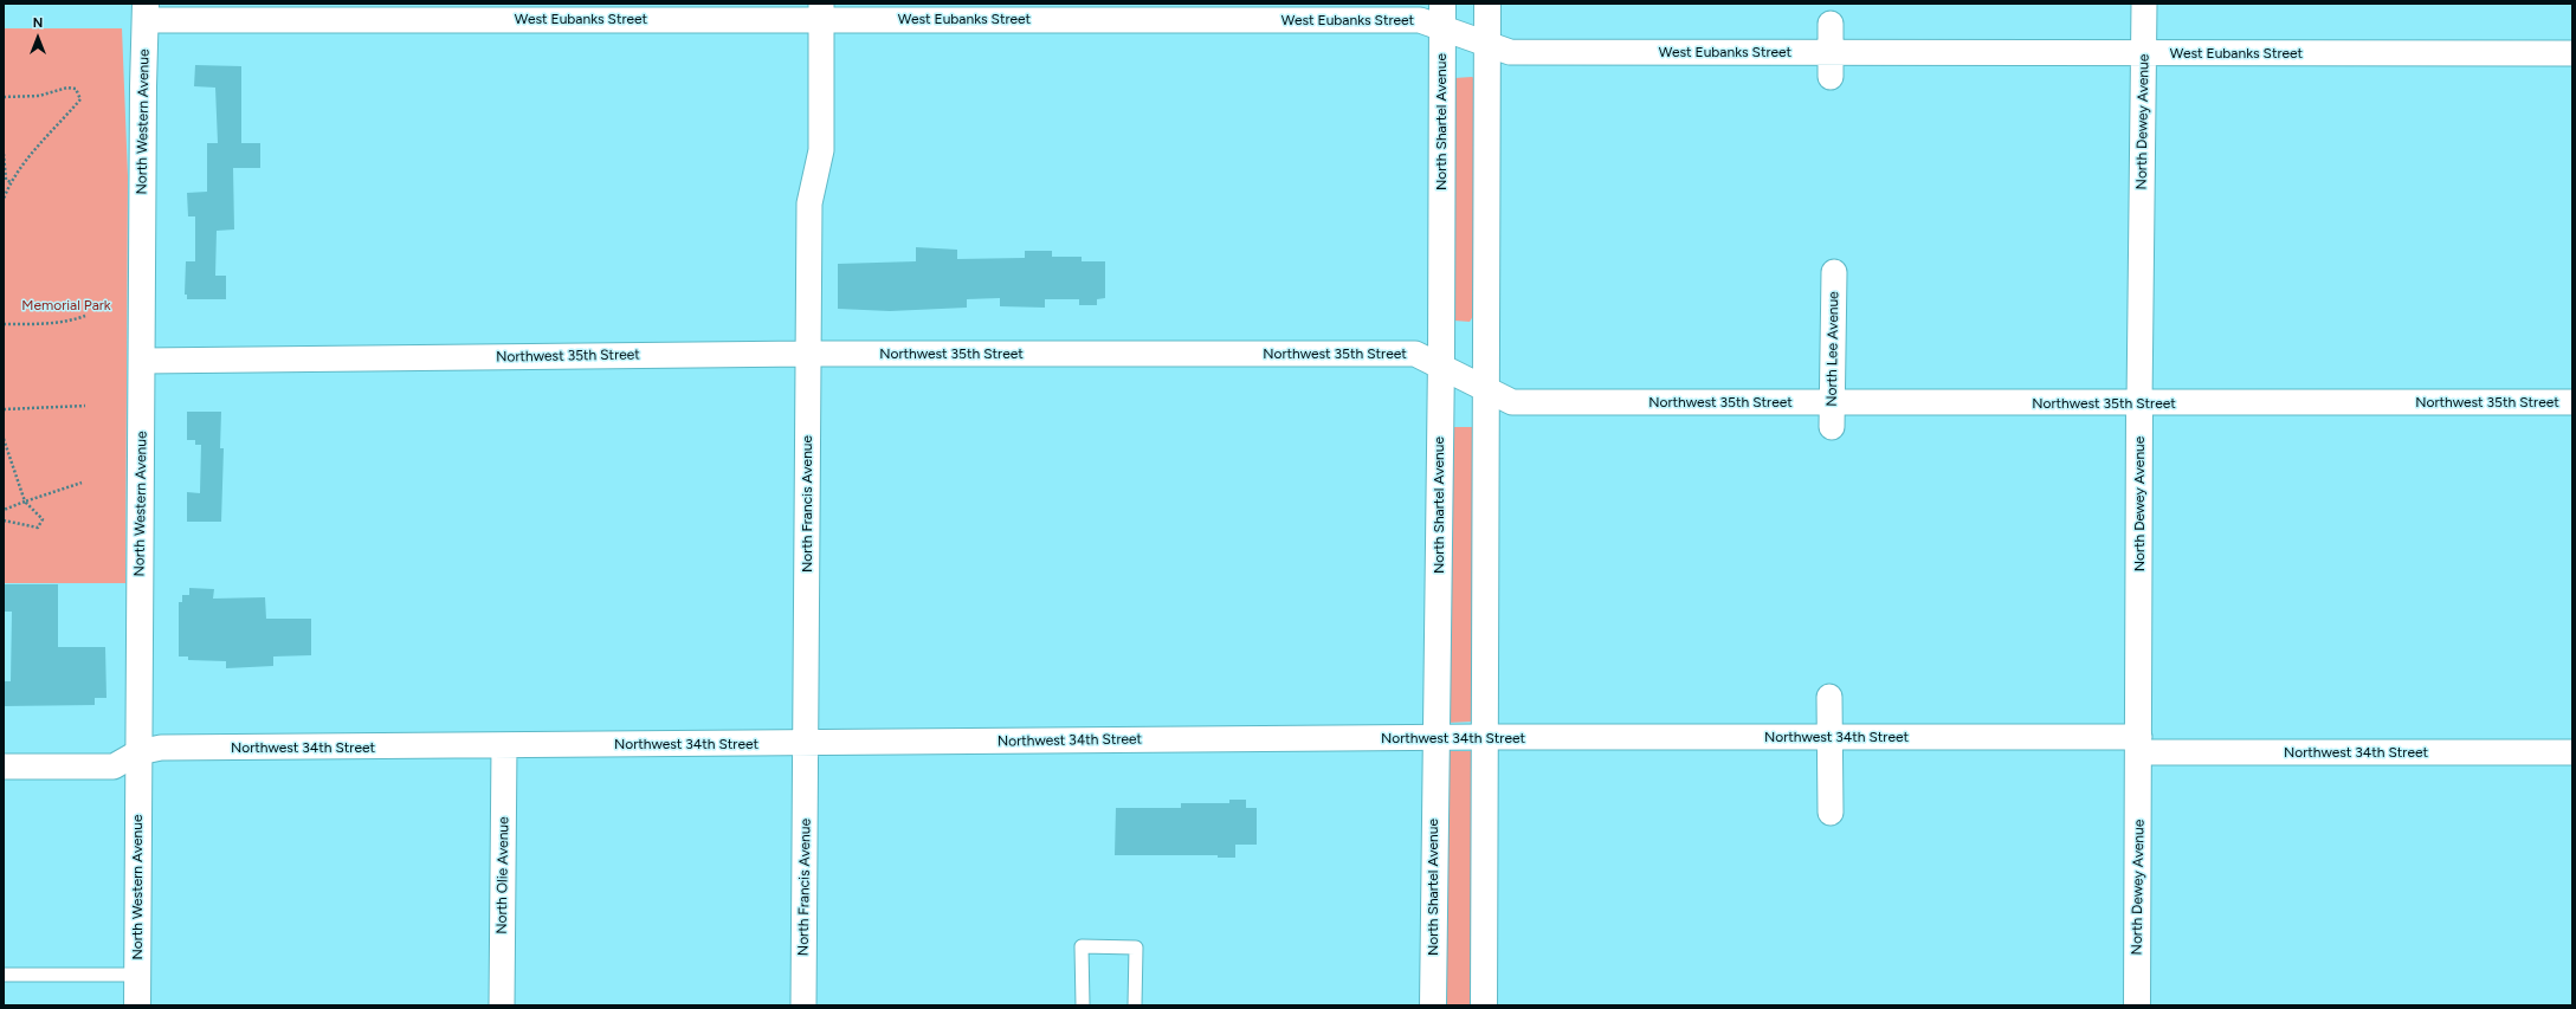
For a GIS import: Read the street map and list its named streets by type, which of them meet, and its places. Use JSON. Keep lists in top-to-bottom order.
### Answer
{
  "streets": {
    "street": [
      "West Eubanks Street",
      "North Western Avenue",
      "North Shartel Avenue",
      "North Dewey Avenue",
      "North Lee Avenue",
      "Northwest 35th Street",
      "North Francis Avenue",
      "Northwest 34th Street",
      "North Olie Avenue"
    ]
  },
  "crossings": [
    ["West Eubanks Street", "North Western Avenue"],
    ["West Eubanks Street", "North Shartel Avenue"],
    ["West Eubanks Street", "North Dewey Avenue"],
    ["West Eubanks Street", "North Francis Avenue"],
    ["North Western Avenue", "Northwest 35th Street"],
    ["North Western Avenue", "Northwest 34th Street"],
    ["North Shartel Avenue", "Northwest 35th Street"],
    ["North Shartel Avenue", "Northwest 34th Street"],
    ["North Dewey Avenue", "Northwest 35th Street"],
    ["North Dewey Avenue", "Northwest 34th Street"],
    ["North Lee Avenue", "Northwest 35th Street"],
    ["Northwest 35th Street", "North Francis Avenue"],
    ["North Francis Avenue", "Northwest 34th Street"],
    ["Northwest 34th Street", "North Olie Avenue"]
  ],
  "parks": ["Memorial Park"],
  "north": "top"
}
